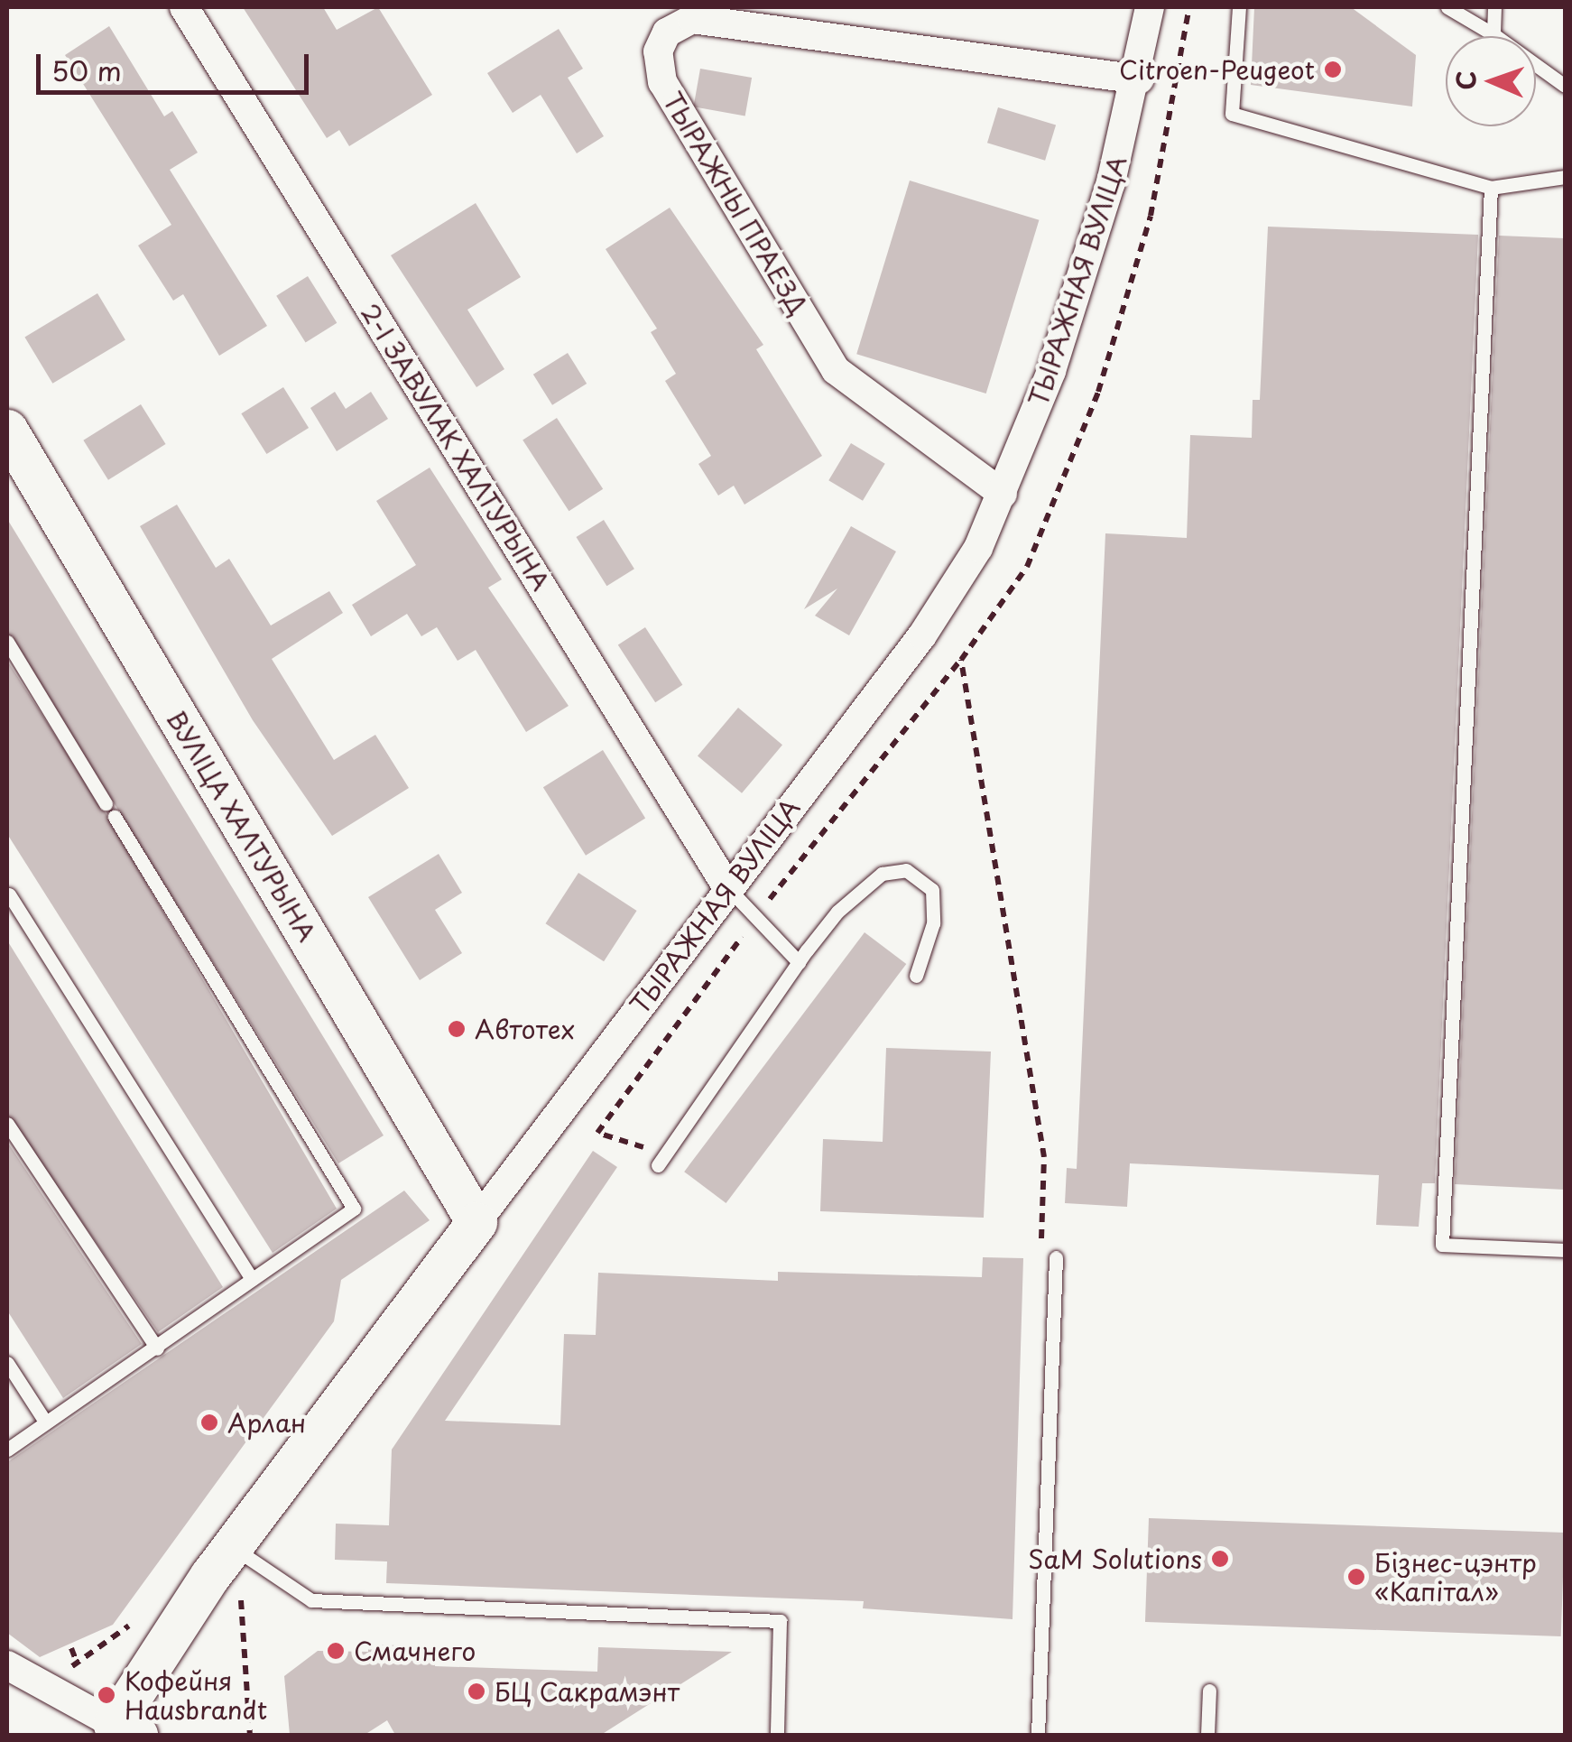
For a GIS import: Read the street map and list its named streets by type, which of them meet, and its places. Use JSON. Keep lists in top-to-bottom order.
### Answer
{
  "streets": {
    "street": [
      "ТЫРАЖНЫ ПРАЕЗД",
      "ТЫРАЖНАЯ ВУЛІЦА",
      "2-І ЗАВУЛАК ХАЛТУРЫНА",
      "ВУЛІЦА ХАЛТУРЫНА"
    ]
  },
  "crossings": [
    ["ТЫРАЖНЫ ПРАЕЗД", "ТЫРАЖНАЯ ВУЛІЦА"],
    ["ТЫРАЖНАЯ ВУЛІЦА", "2-І ЗАВУЛАК ХАЛТУРЫНА"],
    ["ТЫРАЖНАЯ ВУЛІЦА", "ВУЛІЦА ХАЛТУРЫНА"]
  ],
  "places": [
    "Citroen-Peugeot",
    "Автотех",
    "Арлан",
    "SaM Solutions",
    "Бізнес-цэнтр «Капітал»",
    "Смачнего",
    "БЦ Сакрамэнт",
    "Кофейня Hausbrandt"
  ],
  "scale_bar": "50 m",
  "north": "left"
}
